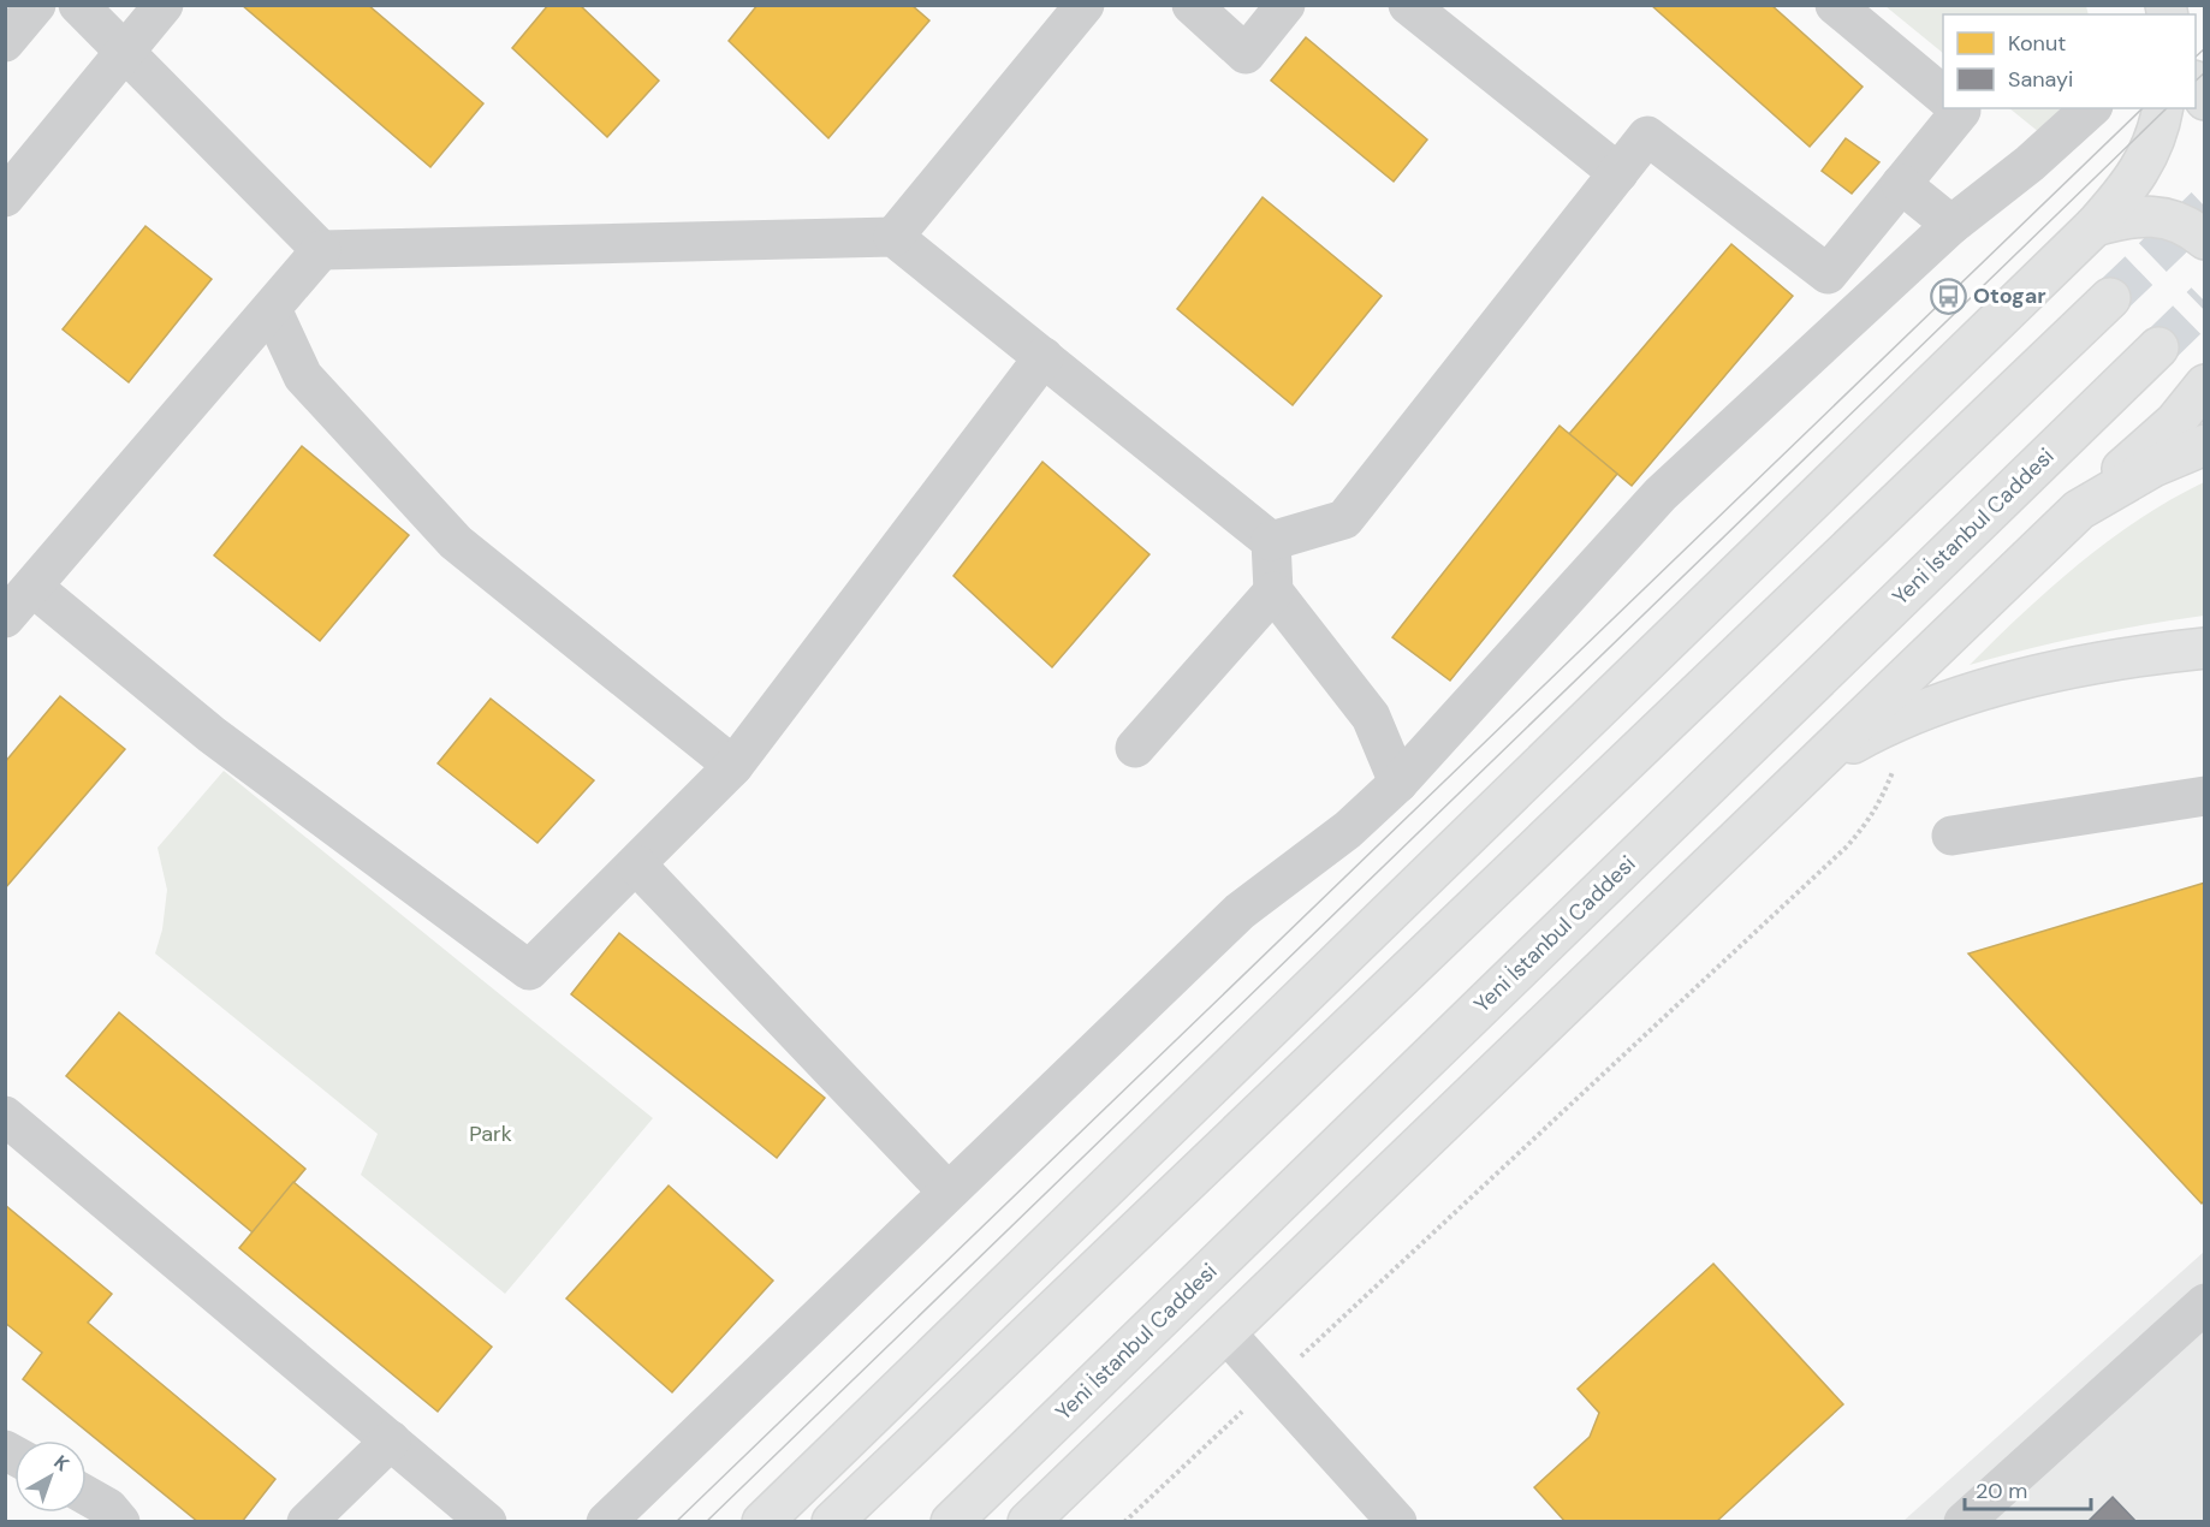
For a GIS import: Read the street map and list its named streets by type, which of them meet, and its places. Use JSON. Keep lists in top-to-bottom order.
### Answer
{
  "streets": {
    "highway": ["Yeni İstanbul Caddesi"]
  },
  "parks": ["Park"],
  "places": {
    "bus stop": ["Otogar"]
  },
  "legend": ["Konut", "Sanayi"],
  "scale_bar": "20 m",
  "north": "top right"
}
